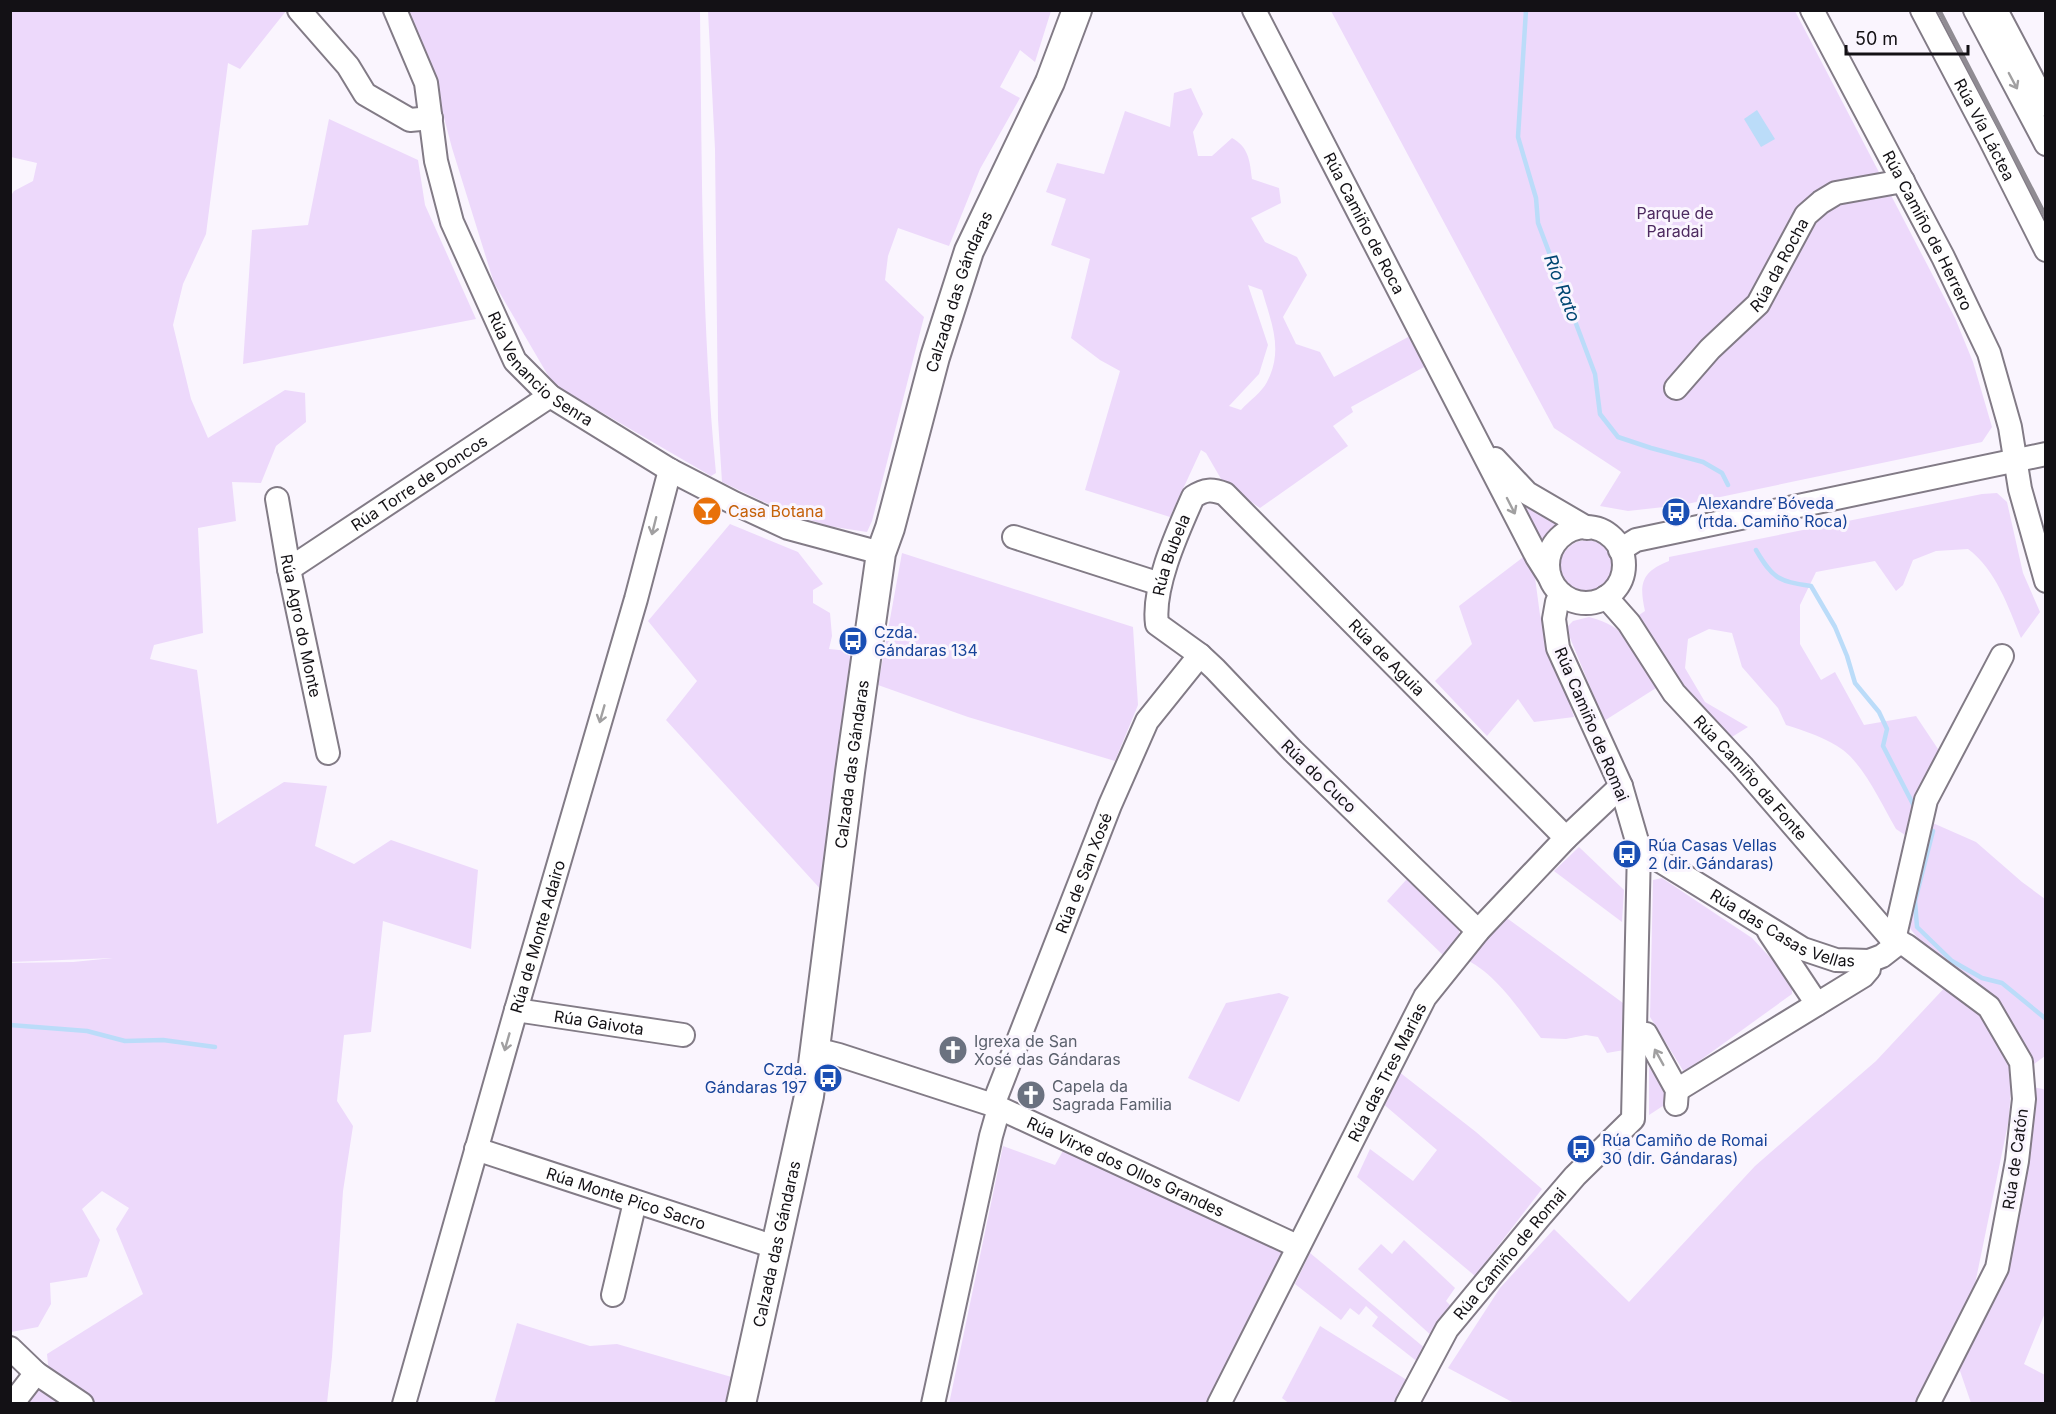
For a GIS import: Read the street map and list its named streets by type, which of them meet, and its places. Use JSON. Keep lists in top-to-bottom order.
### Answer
{
  "streets": {
    "main road": ["Calzada das Gándaras"],
    "street": [
      "Rúa Vía Láctea",
      "Rúa Camiño de Roca",
      "Rúa Camiño de Herrero",
      "Rúa da Rocha",
      "Rúa Venancio Senra",
      "Rúa Torre de Doncos",
      "Rúa Bubela",
      "Rúa Agro do Monte",
      "Rúa de Aguia",
      "Rúa Camiño de Romai",
      "Rúa do Cuco",
      "Rúa Camiño da Fonte",
      "Rúa de San Xosé",
      "Rúa das Casas Vellas",
      "Rúa de Monte Adairo",
      "Rúa Gaivota",
      "Rúa das Tres Marias",
      "Rúa de Catón",
      "Rúa Virxe dos Ollos Grandes",
      "Rúa Monte Pico Sacro"
    ]
  },
  "crossings": [
    ["Rúa Camiño de Roca", "Rúa Camiño de Romai"],
    ["Rúa Camiño de Roca", "Rúa Camiño da Fonte"],
    ["Rúa Camiño de Herrero", "Rúa da Rocha"],
    ["Calzada das Gándaras", "Rúa Venancio Senra"],
    ["Calzada das Gándaras", "Rúa Virxe dos Ollos Grandes"],
    ["Calzada das Gándaras", "Rúa Monte Pico Sacro"],
    ["Rúa Venancio Senra", "Rúa Torre de Doncos"],
    ["Rúa Venancio Senra", "Rúa de Monte Adairo"],
    ["Rúa Torre de Doncos", "Rúa Agro do Monte"],
    ["Rúa Bubela", "Rúa de Aguia"],
    ["Rúa Bubela", "Rúa do Cuco"],
    ["Rúa de Aguia", "Rúa das Tres Marias"],
    ["Rúa Camiño de Romai", "Rúa Camiño da Fonte"],
    ["Rúa Camiño de Romai", "Rúa das Casas Vellas"],
    ["Rúa Camiño de Romai", "Rúa das Tres Marias"],
    ["Rúa do Cuco", "Rúa de San Xosé"],
    ["Rúa do Cuco", "Rúa das Tres Marias"],
    ["Rúa Camiño da Fonte", "Rúa das Casas Vellas"],
    ["Rúa Camiño da Fonte", "Rúa de Catón"],
    ["Rúa de San Xosé", "Rúa Virxe dos Ollos Grandes"],
    ["Rúa das Casas Vellas", "Rúa de Catón"],
    ["Rúa de Monte Adairo", "Rúa Gaivota"],
    ["Rúa de Monte Adairo", "Rúa Monte Pico Sacro"],
    ["Rúa das Tres Marias", "Rúa Virxe dos Ollos Grandes"]
  ],
  "one_way": ["Rúa de Monte Adairo"],
  "water": ["Río Rato"],
  "parks": ["Parque de Paradai"],
  "places": {
    "bar": ["Casa Botana"],
    "bus stop": [
      "Alexandre Bóveda (rtda. Camiño Roca)",
      "Czda. Gándaras 134",
      "Rúa Casas Vellas 2 (dir. Gándaras)",
      "Czda. Gándaras 197",
      "Rúa Camiño de Romai 30 (dir. Gándaras)"
    ],
    "church": ["Igrexa de San Xosé das Gándaras", "Capela da Sagrada Familia"]
  },
  "scale_bar": "50 m"
}
